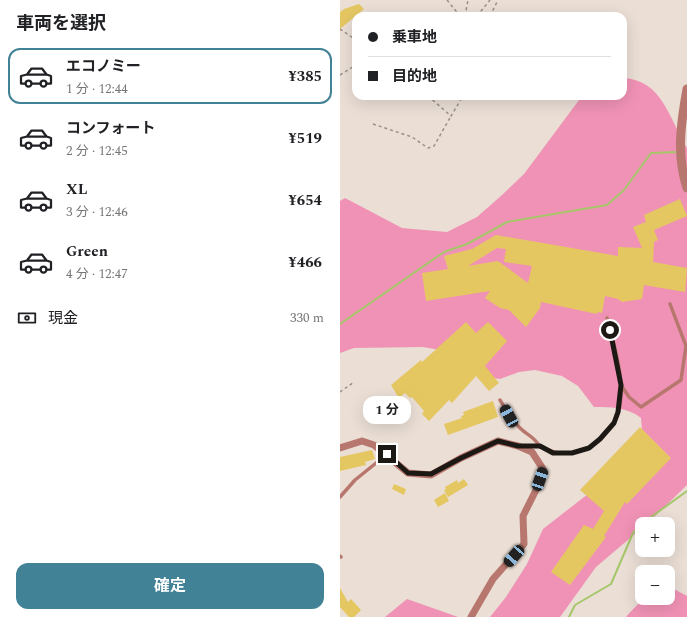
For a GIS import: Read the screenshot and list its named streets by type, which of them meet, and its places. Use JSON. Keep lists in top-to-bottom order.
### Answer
{
  "page": {
    "heading": "車両を選択",
    "banner": ["乗車地", "目的地"],
    "list": [
      {
        "name": "エコノミー",
        "note": "1 分 · 12:44",
        "value": "¥385"
      },
      {
        "name": "コンフォート",
        "note": "2 分 · 12:45",
        "value": "¥519"
      },
      {
        "name": "XL",
        "note": "3 分 · 12:46",
        "value": "¥654"
      },
      {
        "name": "Green",
        "note": "4 分 · 12:47",
        "value": "¥466"
      }
    ],
    "pay": ["現金", "330 m"],
    "bubble": "1 分",
    "map_buttons": ["+", "−"],
    "buttons": "確定"
  }
}
